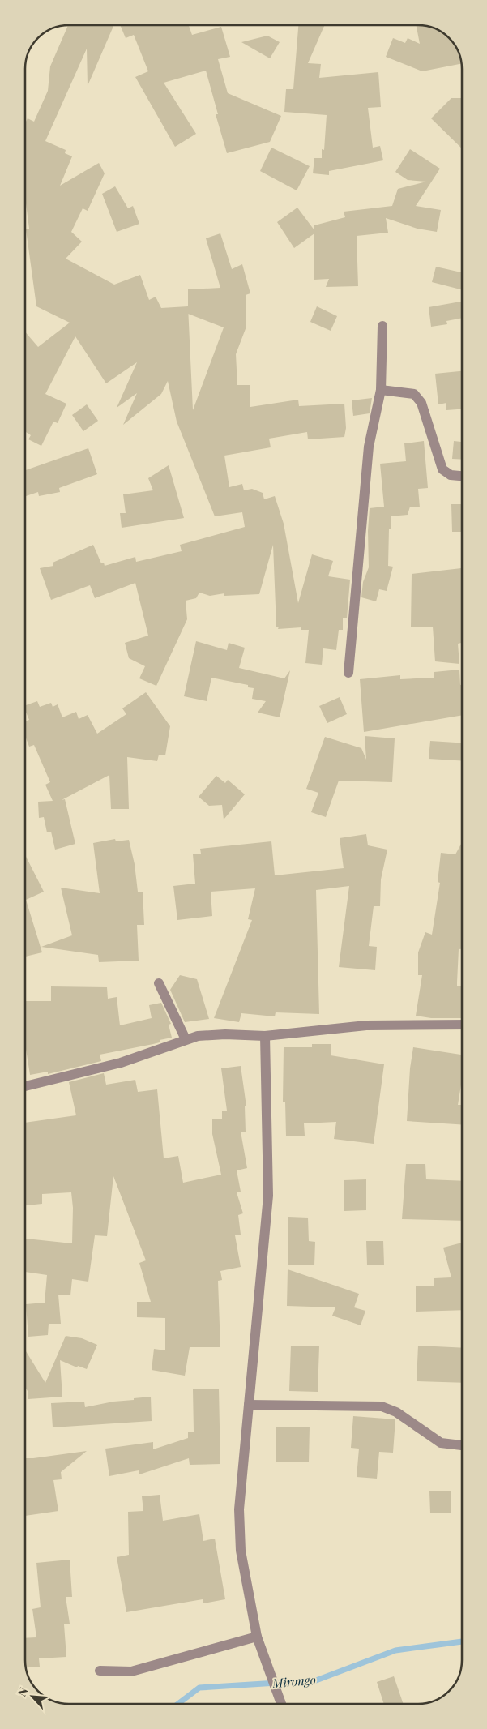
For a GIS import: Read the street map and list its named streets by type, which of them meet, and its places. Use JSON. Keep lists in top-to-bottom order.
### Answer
{
  "water": ["Mirongo"],
  "north": "top left"
}
